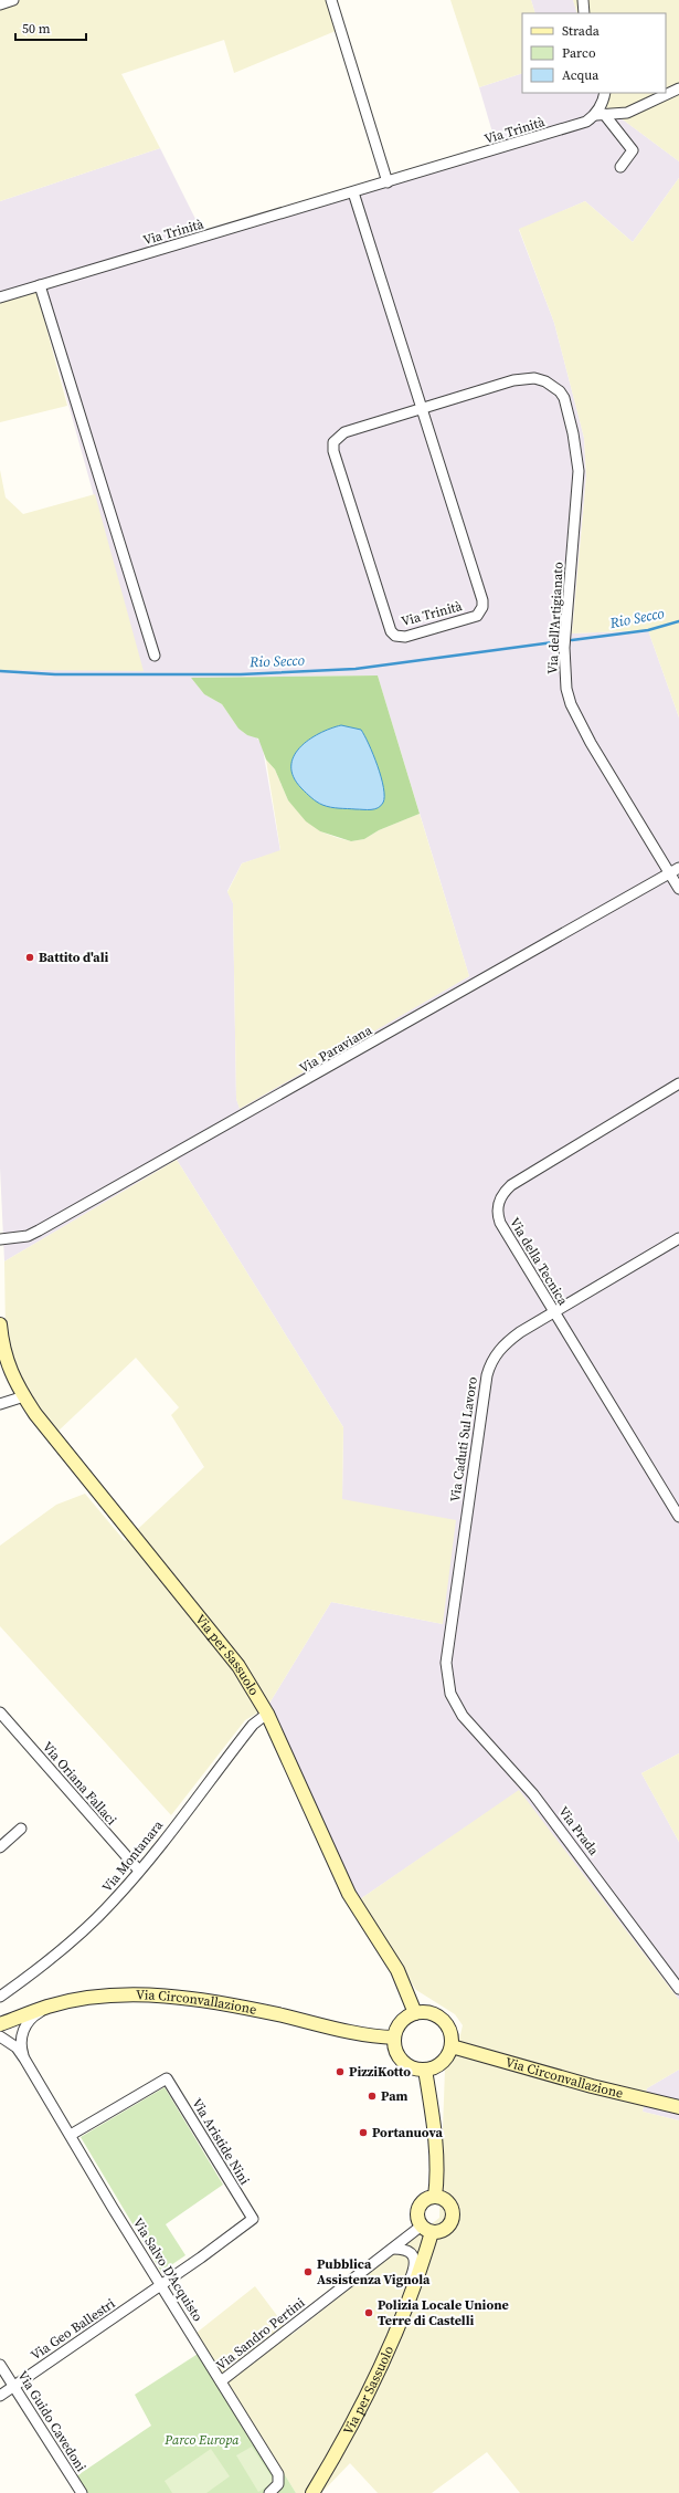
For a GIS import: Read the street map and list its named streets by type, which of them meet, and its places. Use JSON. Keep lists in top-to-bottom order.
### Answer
{
  "streets": {
    "main road": ["Via per Sassuolo", "Via Circonvallazione"],
    "street": [
      "Via Trinità",
      "Via dell'Artigianato",
      "Via Paraviana",
      "Via della Tecnica",
      "Via Caduti Sul Lavoro",
      "Via Oriana Fallaci",
      "Via Prada",
      "Via Montanara",
      "Via Aristide Nini",
      "Via Salvo D'Acquisto",
      "Via Geo Ballestri",
      "Via Sandro Pertini",
      "Via Guido Cavedoni"
    ]
  },
  "crossings": [
    ["Via Trinità", "Via dell'Artigianato"],
    ["Via dell'Artigianato", "Via Paraviana"],
    ["Via della Tecnica", "Via Caduti Sul Lavoro"],
    ["Via Caduti Sul Lavoro", "Via Prada"],
    ["Via per Sassuolo", "Via Montanara"],
    ["Via per Sassuolo", "Via Circonvallazione"],
    ["Via per Sassuolo", "Via Sandro Pertini"],
    ["Via Oriana Fallaci", "Via Montanara"],
    ["Via Circonvallazione", "Via Salvo D'Acquisto"],
    ["Via Aristide Nini", "Via Salvo D'Acquisto"],
    ["Via Aristide Nini", "Via Geo Ballestri"],
    ["Via Salvo D'Acquisto", "Via Geo Ballestri"],
    ["Via Salvo D'Acquisto", "Via Sandro Pertini"],
    ["Via Geo Ballestri", "Via Guido Cavedoni"]
  ],
  "water": ["Rio Secco"],
  "parks": ["Parco Europa"],
  "places": [
    "Battito d'ali",
    "PizziKotto",
    "Pam",
    "Portanuova",
    "Pubblica Assistenza Vignola",
    "Polizia Locale Unione Terre di Castelli"
  ],
  "legend": ["Strada", "Parco", "Acqua"],
  "scale_bar": "50 m"
}
